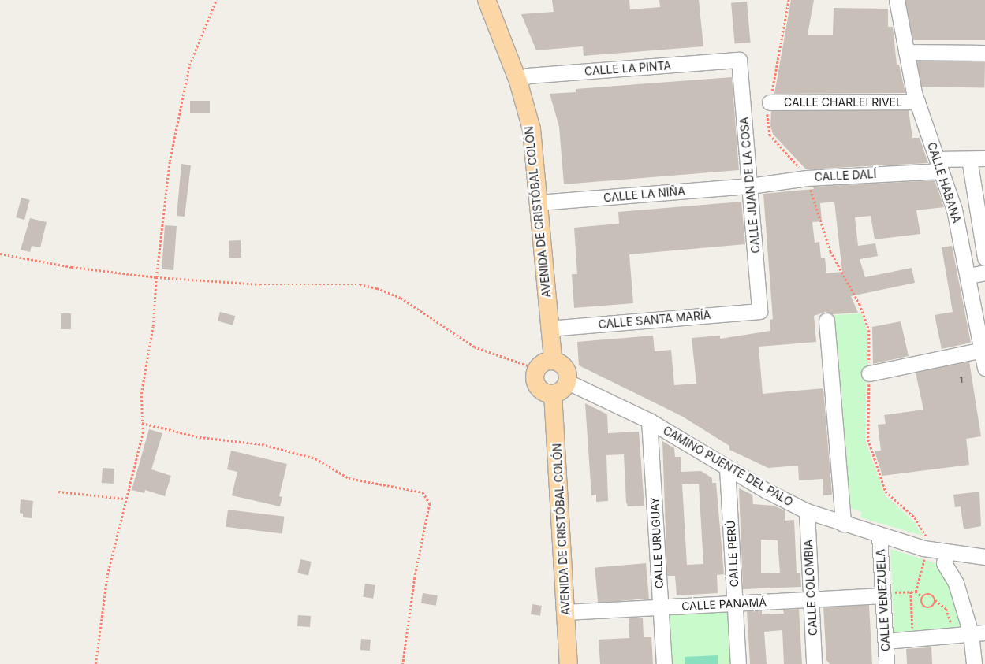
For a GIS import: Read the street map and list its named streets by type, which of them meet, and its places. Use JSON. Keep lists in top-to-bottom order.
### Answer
{
  "streets": {
    "main road": ["AVENIDA DE CRISTÓBAL COLÓN"],
    "street": [
      "CALLE LA PINTA",
      "CALLE CHARLEI RIVEL",
      "CALLE DALÍ",
      "CALLE HABANA",
      "CALLE JUAN DE LA COSA",
      "CALLE LA NIÑA",
      "CALLE SANTA MARÍA",
      "CAMINO PUENTE DEL PALO",
      "CALLE URUGUAY",
      "CALLE PERÚ",
      "CALLE COLOMBIA",
      "CALLE VENEZUELA",
      "CALLE PANAMÁ"
    ]
  },
  "crossings": [
    ["CALLE LA PINTA", "CALLE JUAN DE LA COSA"],
    ["CALLE LA PINTA", "AVENIDA DE CRISTÓBAL COLÓN"],
    ["CALLE CHARLEI RIVEL", "CALLE HABANA"],
    ["CALLE DALÍ", "CALLE HABANA"],
    ["CALLE DALÍ", "CALLE JUAN DE LA COSA"],
    ["CALLE DALÍ", "CALLE LA NIÑA"],
    ["CALLE JUAN DE LA COSA", "CALLE LA NIÑA"],
    ["CALLE JUAN DE LA COSA", "CALLE SANTA MARÍA"],
    ["CALLE LA NIÑA", "AVENIDA DE CRISTÓBAL COLÓN"],
    ["AVENIDA DE CRISTÓBAL COLÓN", "CALLE SANTA MARÍA"],
    ["AVENIDA DE CRISTÓBAL COLÓN", "CAMINO PUENTE DEL PALO"],
    ["AVENIDA DE CRISTÓBAL COLÓN", "CALLE PANAMÁ"],
    ["CAMINO PUENTE DEL PALO", "CALLE URUGUAY"],
    ["CAMINO PUENTE DEL PALO", "CALLE PERÚ"],
    ["CAMINO PUENTE DEL PALO", "CALLE COLOMBIA"],
    ["CAMINO PUENTE DEL PALO", "CALLE VENEZUELA"],
    ["CALLE URUGUAY", "CALLE PANAMÁ"],
    ["CALLE PERÚ", "CALLE PANAMÁ"],
    ["CALLE COLOMBIA", "CALLE PANAMÁ"],
    ["CALLE VENEZUELA", "CALLE PANAMÁ"]
  ],
  "house_numbers": ["1"]
}
